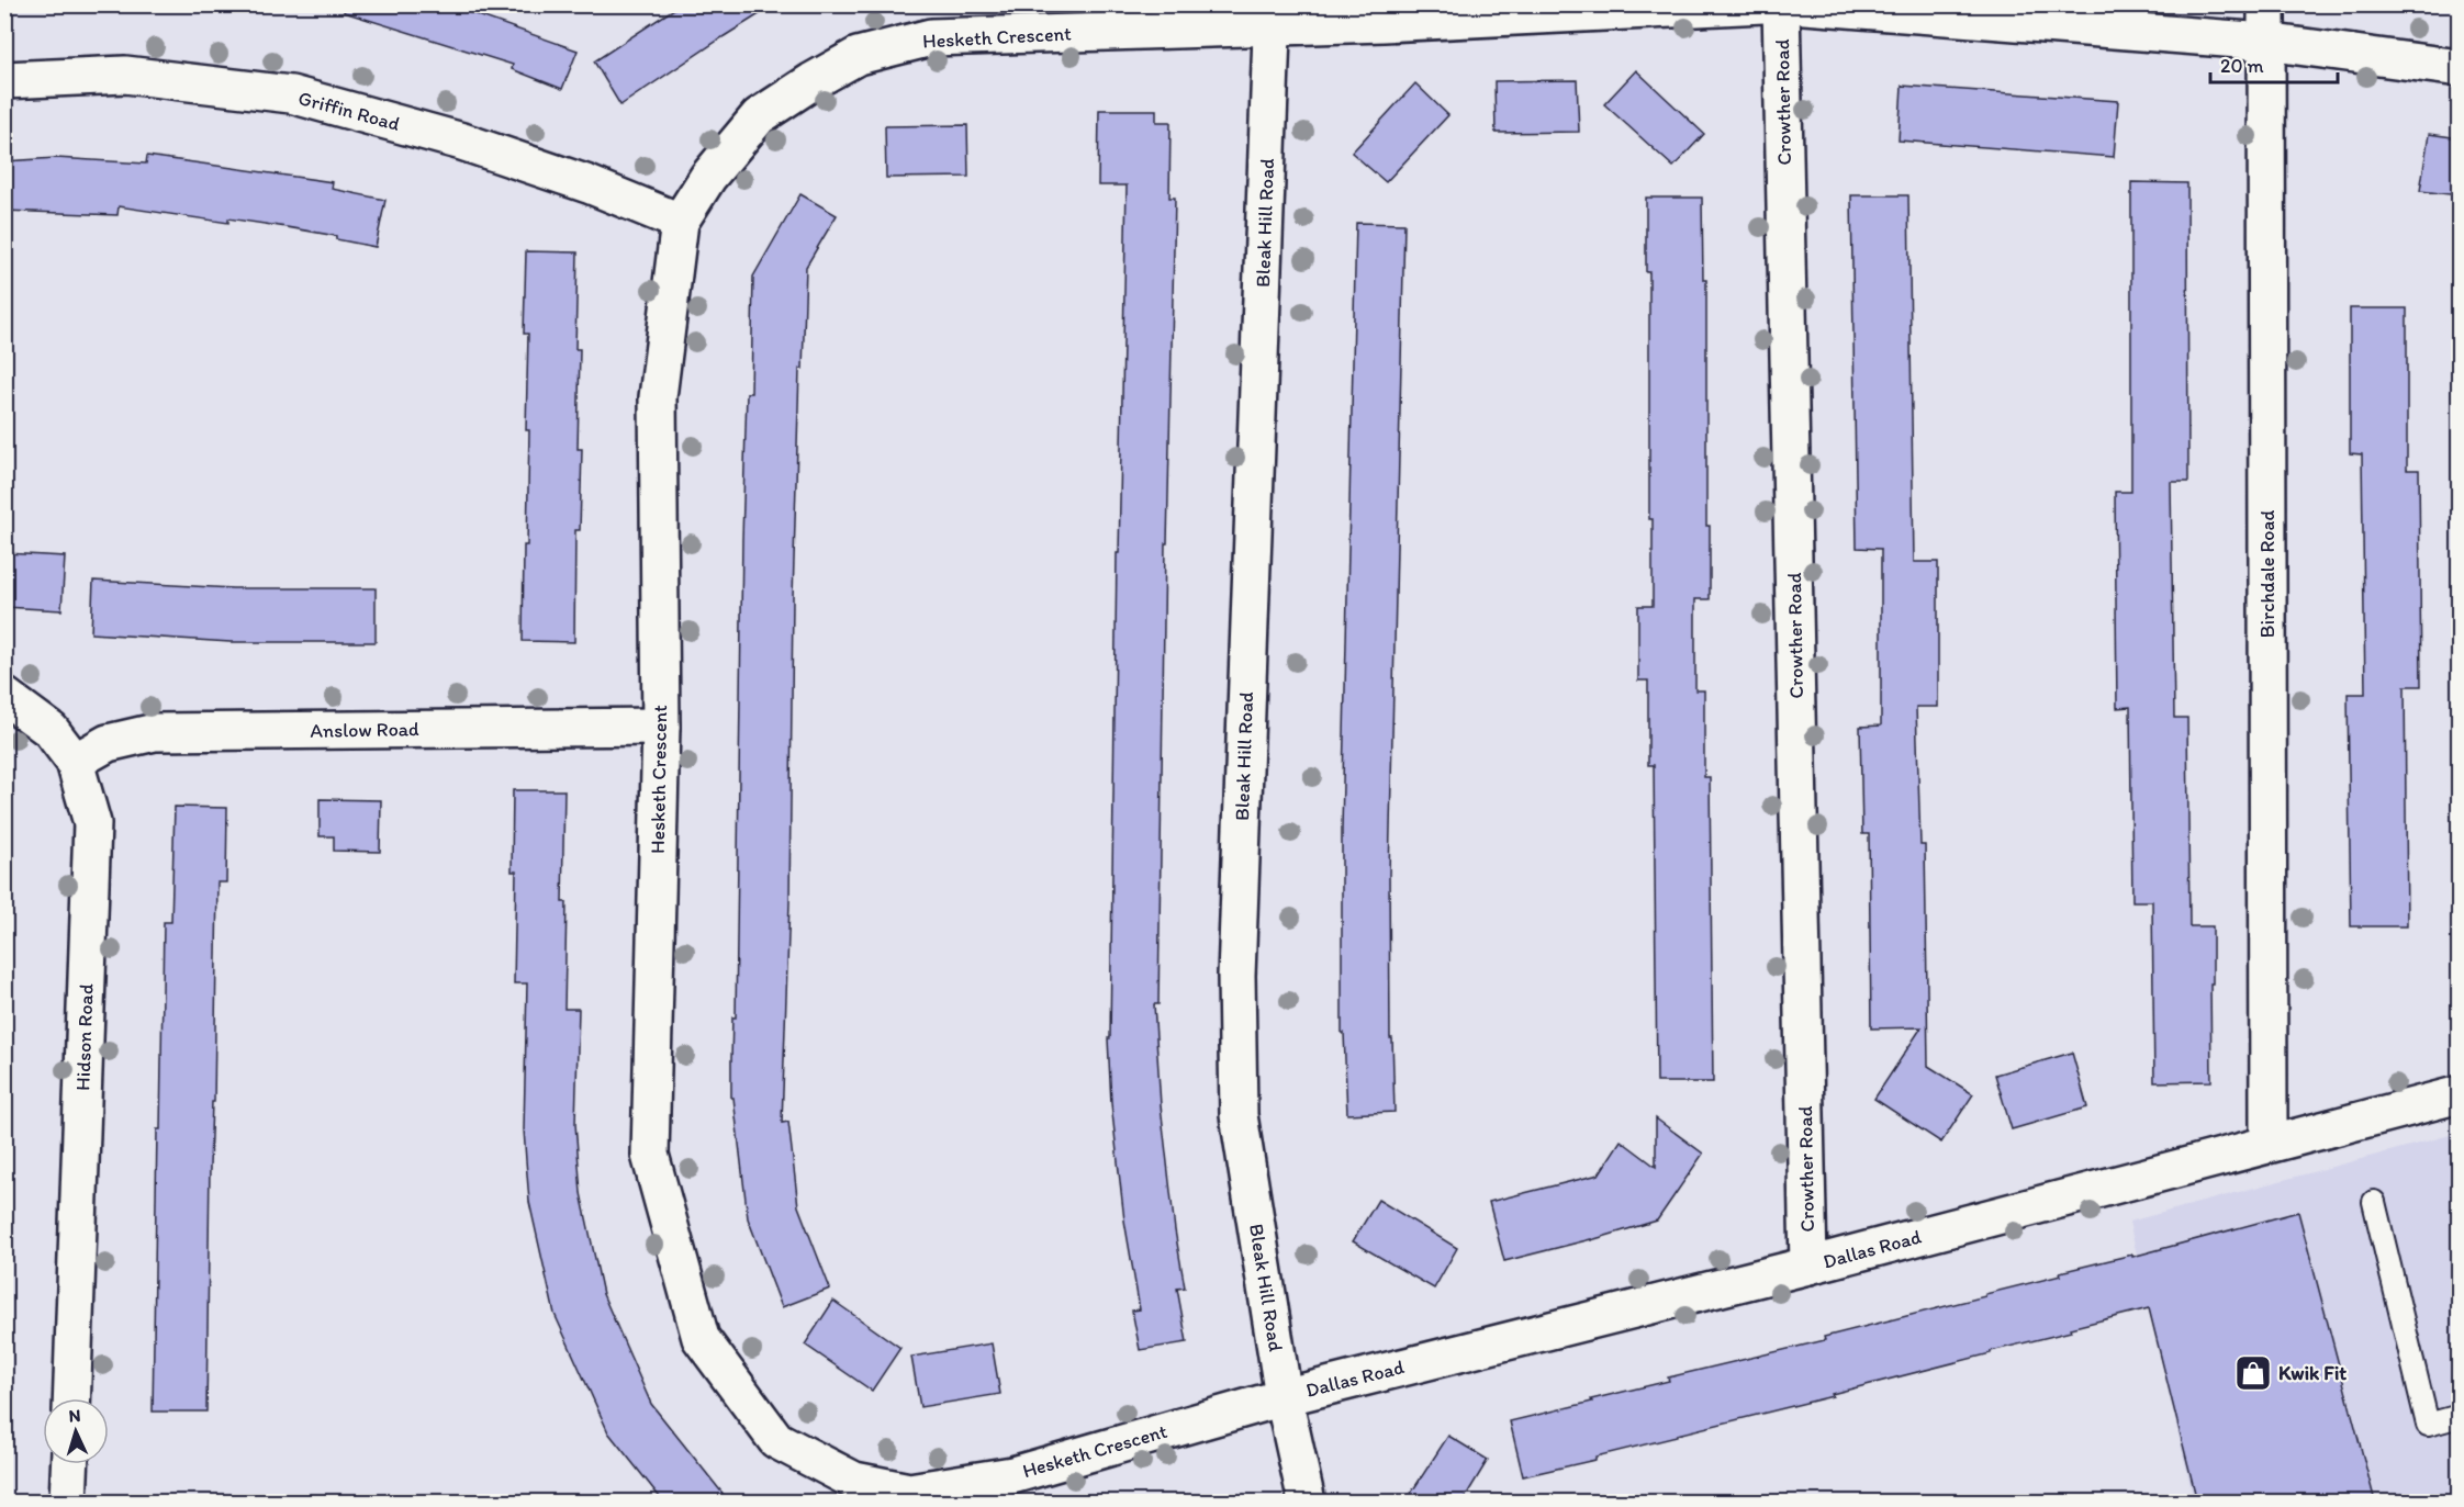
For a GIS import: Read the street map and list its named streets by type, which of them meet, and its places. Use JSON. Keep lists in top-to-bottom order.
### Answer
{
  "streets": {
    "street": [
      "Hesketh Crescent",
      "Crowther Road",
      "Griffin Road",
      "Bleak Hill Road",
      "Birchdale Road",
      "Anslow Road",
      "Hidson Road",
      "Dallas Road"
    ]
  },
  "crossings": [
    ["Hesketh Crescent", "Griffin Road"],
    ["Hesketh Crescent", "Bleak Hill Road"],
    ["Hesketh Crescent", "Anslow Road"],
    ["Hesketh Crescent", "Dallas Road"],
    ["Crowther Road", "Dallas Road"],
    ["Bleak Hill Road", "Dallas Road"],
    ["Birchdale Road", "Dallas Road"],
    ["Anslow Road", "Hidson Road"]
  ],
  "places": {
    "shop": ["Kwik Fit"]
  },
  "scale_bar": "20 m",
  "north": "top"
}
